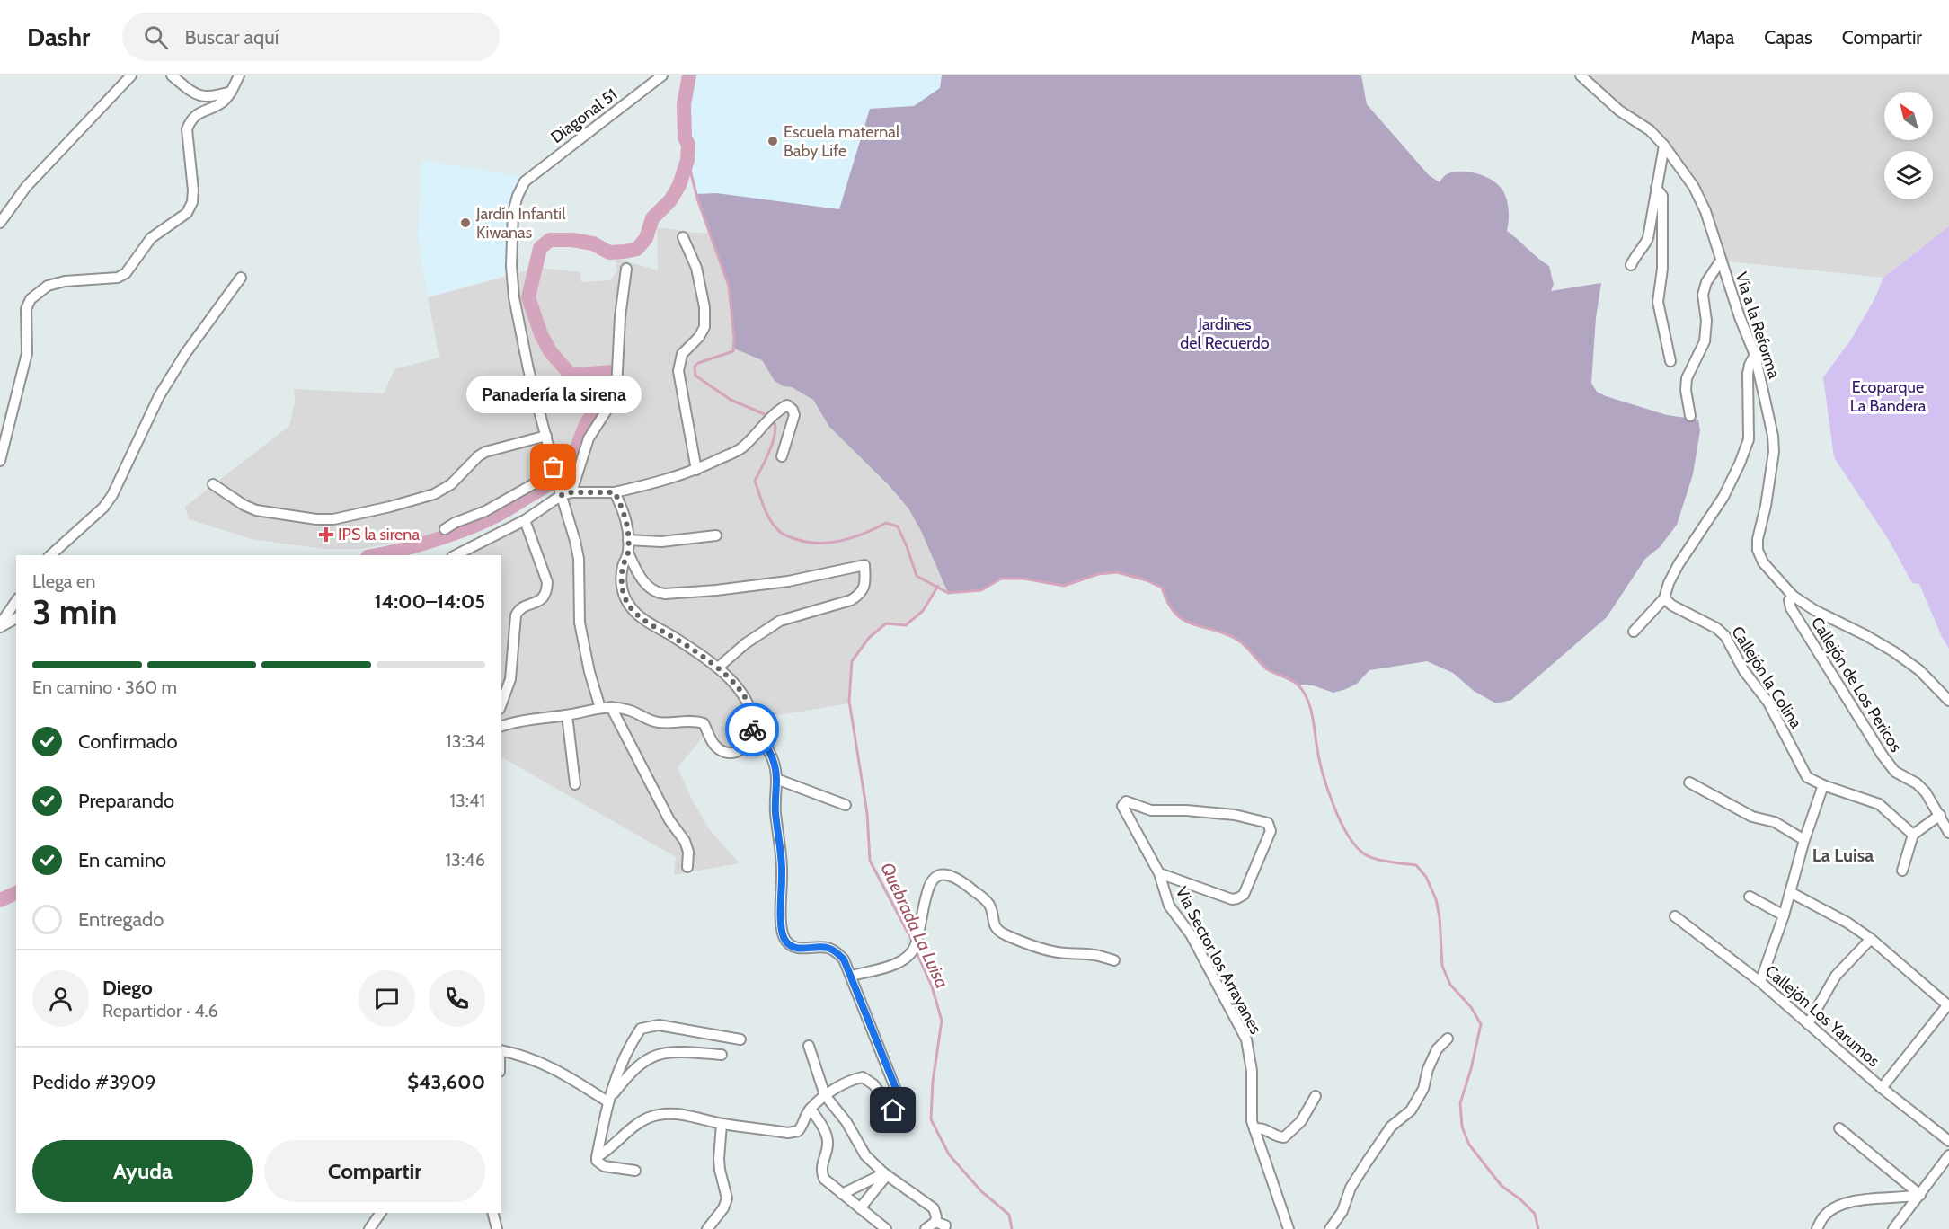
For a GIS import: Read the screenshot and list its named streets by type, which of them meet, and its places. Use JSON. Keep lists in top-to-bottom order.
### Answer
{
  "streets": {
    "street": [
      "Diagonal 51",
      "Vía a la Reforma",
      "Callejón la Colina",
      "Callejón de Los Pericos",
      "Via Sector los Arrayanes",
      "Callejón Los Yarumos"
    ]
  },
  "crossings": [
    ["Vía a la Reforma", "Callejón de Los Pericos"]
  ],
  "districts": ["La Luisa"],
  "water": ["Quebrada La Luisa"],
  "parks": ["Jardines del Recuerdo", "Ecoparque La Bandera"],
  "places": {
    "other": ["Escuela maternal Baby Life", "Jardín Infantil Kiwanas", "Panadería la sirena"],
    "health": ["IPS la sirena"]
  },
  "north": "top left",
  "page": {
    "header": "Dashr",
    "search": "Buscar aquí",
    "nav": ["Mapa", "Capas", "Compartir"],
    "bubble": "Panadería la sirena",
    "heading": ["3 min", "Llega en", "14:00–14:05"],
    "panel": [
      "Diego",
      "Repartidor · 4.6",
      "Pedido #3909",
      "$43,600"
    ],
    "bar": "En camino · 360 m",
    "list": [
      ["Confirmado", "13:34"],
      ["Preparando", "13:41"],
      ["En camino", "13:46"],
      "Entregado"
    ],
    "buttons": ["Ayuda", "Compartir"]
  }
}
